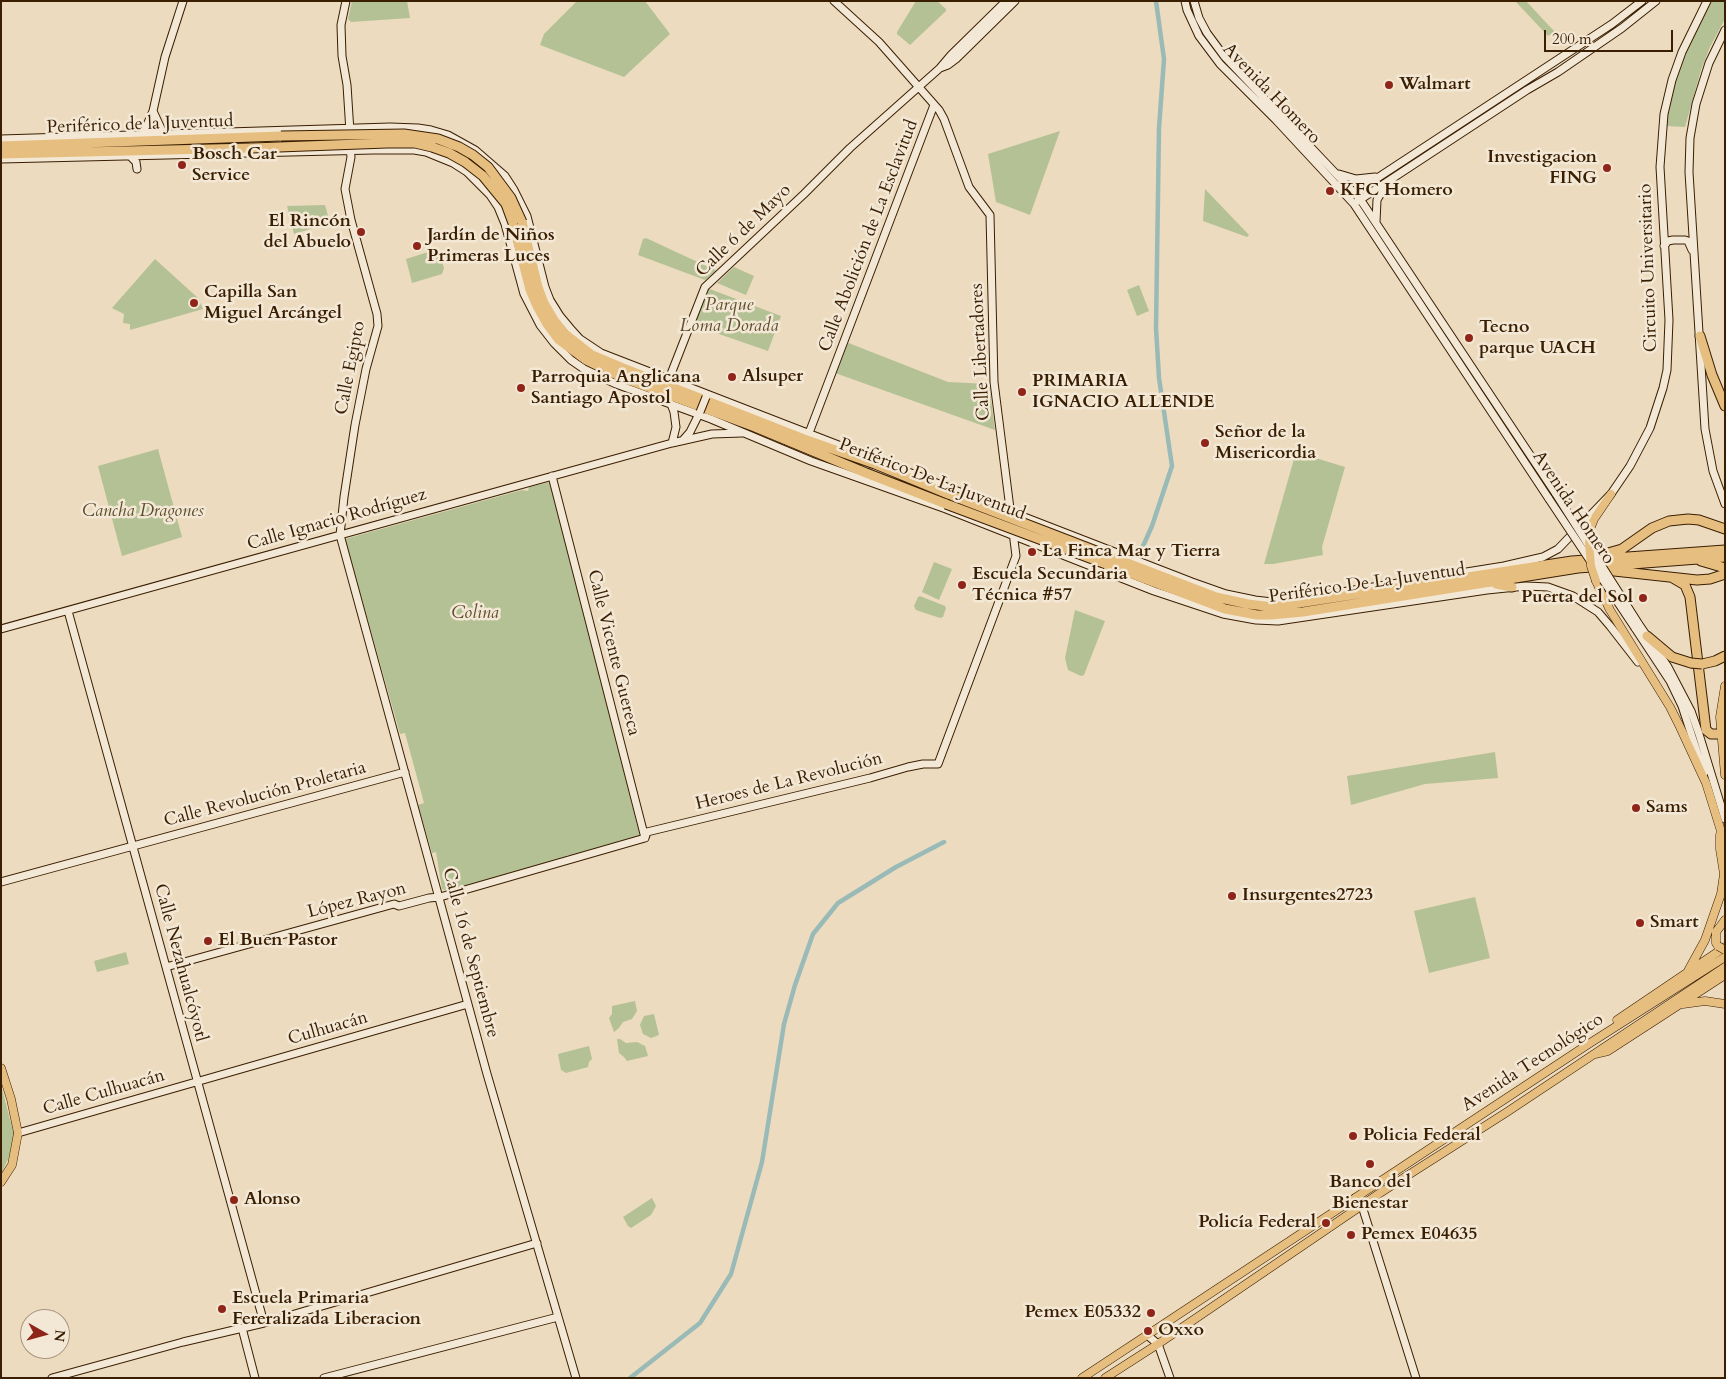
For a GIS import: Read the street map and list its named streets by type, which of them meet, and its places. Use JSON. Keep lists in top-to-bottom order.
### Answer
{
  "streets": {
    "highway": ["Periférico de la Juventud", "Periférico De La Juventud"],
    "main road": [
      "Avenida Homero",
      "Calle 6 de Mayo",
      "Calle Abolición de La Esclavitud",
      "Circuito Universitario",
      "Calle Libertadores",
      "Calle Egipto",
      "Calle Ignacio Rodríguez",
      "Calle Vicente Guereca",
      "Heroes de La Revolución",
      "Calle Revolución Proletaria",
      "López Rayon",
      "Calle 16 de Septiembre",
      "Calle Nezahualcóyotl",
      "Culhuacán",
      "Avenida Tecnológico",
      "Calle Culhuacán"
    ]
  },
  "crossings": [
    ["Avenida Homero", "Circuito Universitario"],
    ["Periférico de la Juventud", "Periférico De La Juventud"],
    ["Calle 6 de Mayo", "Calle Libertadores"],
    ["Calle Abolición de La Esclavitud", "Calle Libertadores"],
    ["Calle Libertadores", "Heroes de La Revolución"],
    ["Calle Egipto", "Calle Ignacio Rodríguez"],
    ["Calle Egipto", "Calle 16 de Septiembre"],
    ["Calle Ignacio Rodríguez", "Calle Vicente Guereca"],
    ["Calle Ignacio Rodríguez", "Calle 16 de Septiembre"],
    ["Calle Ignacio Rodríguez", "Calle Nezahualcóyotl"],
    ["Calle Vicente Guereca", "Heroes de La Revolución"],
    ["Calle Vicente Guereca", "López Rayon"],
    ["Heroes de La Revolución", "López Rayon"],
    ["Calle Revolución Proletaria", "Calle 16 de Septiembre"],
    ["Calle Revolución Proletaria", "Calle Nezahualcóyotl"],
    ["López Rayon", "Calle 16 de Septiembre"],
    ["López Rayon", "Calle Nezahualcóyotl"],
    ["Calle 16 de Septiembre", "Culhuacán"],
    ["Calle Nezahualcóyotl", "Culhuacán"],
    ["Calle Nezahualcóyotl", "Calle Culhuacán"],
    ["Culhuacán", "Calle Culhuacán"]
  ],
  "parks": ["Parque Loma Dorada", "Cancha Dragones", "Colina"],
  "places": [
    "Walmart",
    "Bosch Car Service",
    "Investigacion FING",
    "KFC Homero",
    "El Rincón del Abuelo",
    "Jardín de Niños Primeras Luces",
    "Capilla San Miguel Arcángel",
    "Tecno parque UACH",
    "Alsuper",
    "Parroquia Anglicana Santiago Apostol",
    "PRIMARIA IGNACIO ALLENDE",
    "Señor de la Misericordia",
    "La Finca Mar y Tierra",
    "Escuela Secundaria Técnica #57",
    "Puerta del Sol",
    "Sams",
    "Insurgentes2723",
    "Smart",
    "El Buen Pastor",
    "Policia Federal",
    "Banco del Bienestar",
    "Alonso",
    "Policía Federal",
    "Pemex E04635",
    "Escuela Primaria Fereralizada Liberacion",
    "Pemex E05332",
    "Oxxo"
  ],
  "scale_bar": "200 m",
  "north": "right"
}
